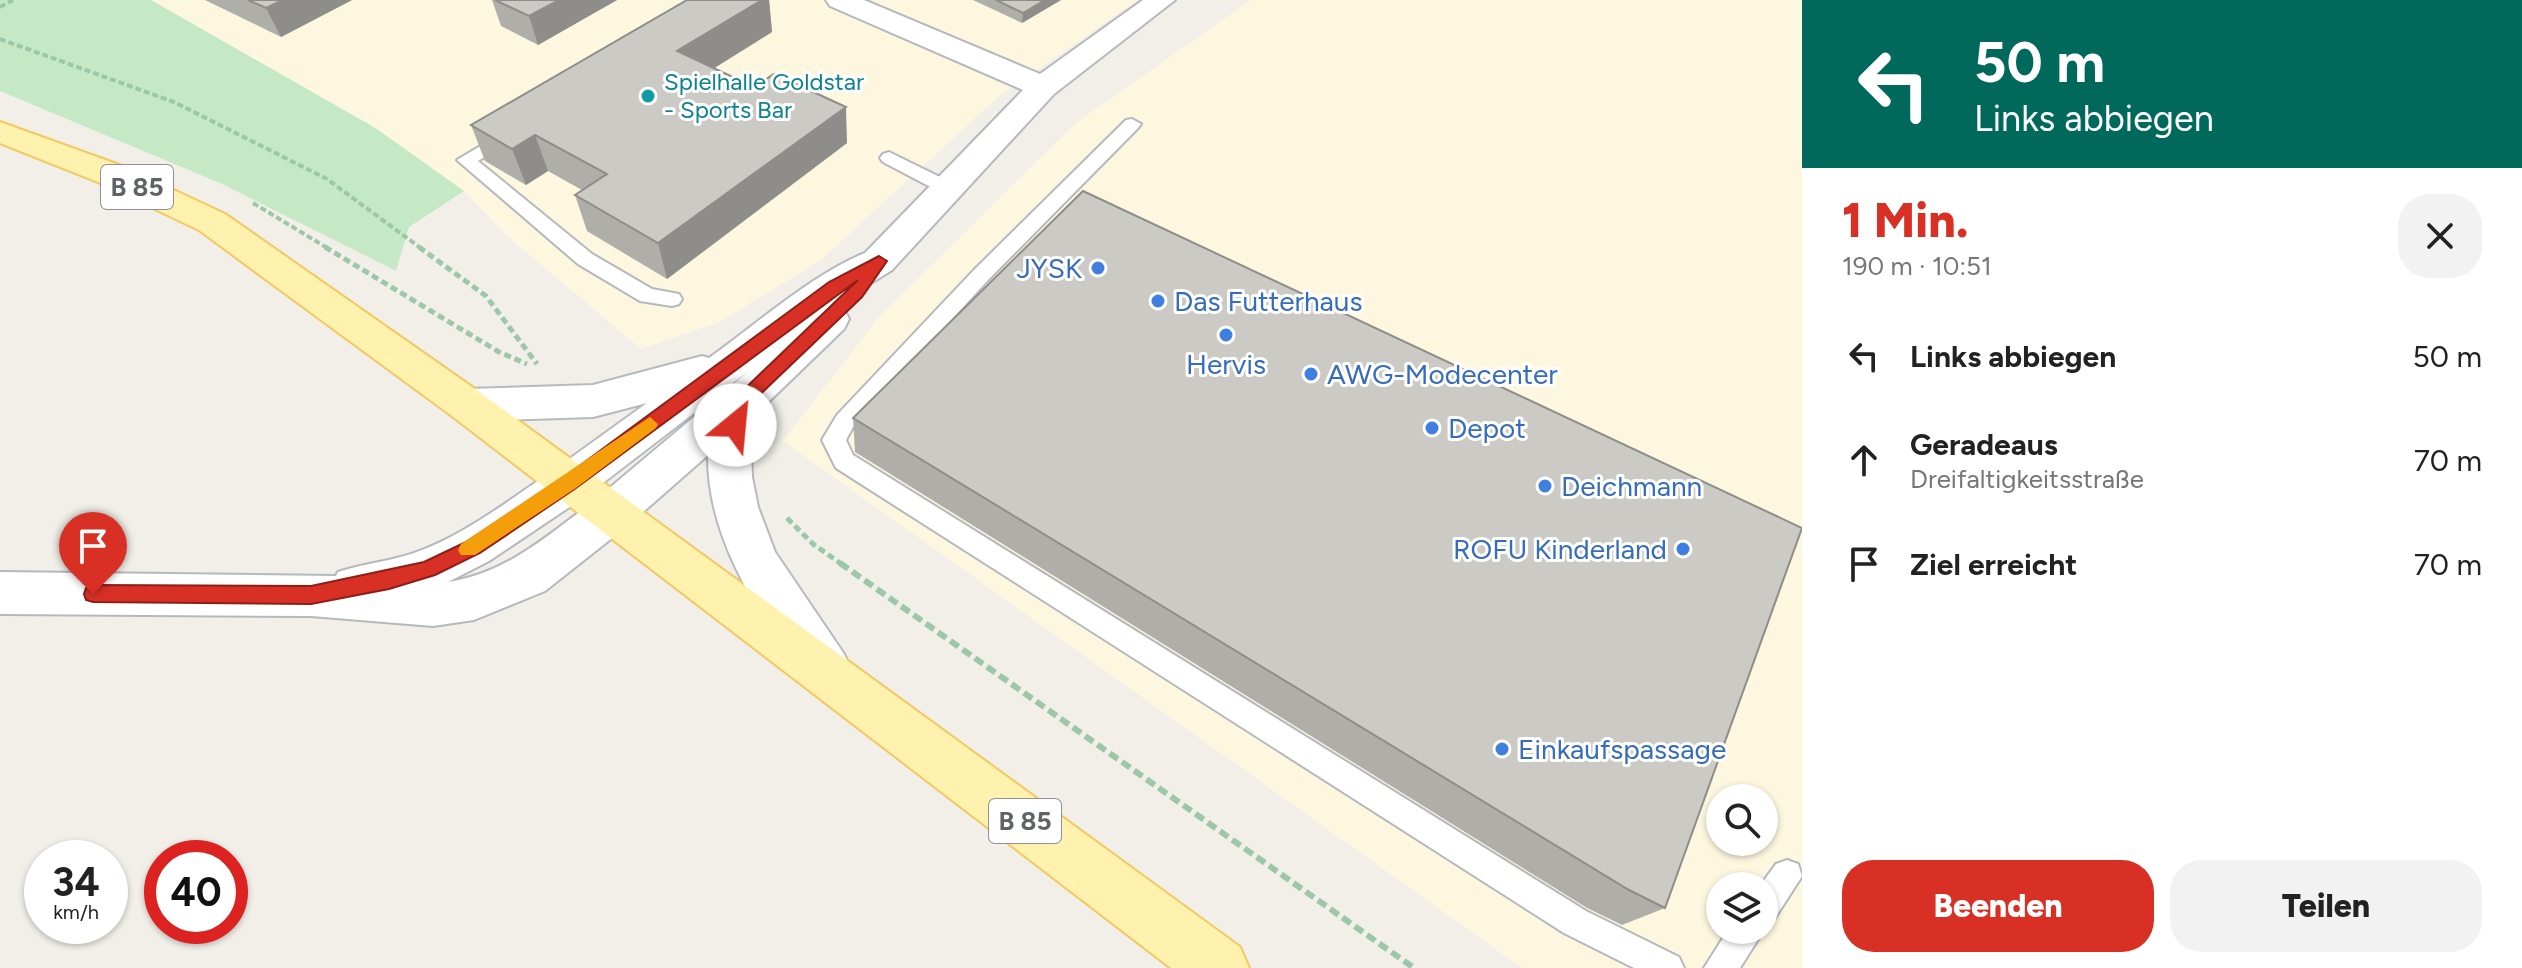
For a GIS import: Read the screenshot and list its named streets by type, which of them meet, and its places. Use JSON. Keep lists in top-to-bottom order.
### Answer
{
  "streets": {
    "main road": ["B 85"]
  },
  "places": [
    "Spielhalle Goldstar - Sports Bar",
    "JYSK",
    "Das Futterhaus",
    "Hervis",
    "AWG-Modecenter",
    "Depot",
    "Deichmann",
    "ROFU Kinderland",
    "Einkaufspassage"
  ],
  "page": {
    "turn": ["50 m", "Links abbiegen"],
    "heading": ["1 Min.", "190 m · 10:51"],
    "list": [
      {
        "name": "Links abbiegen",
        "value": "50 m"
      },
      {
        "name": "Geradeaus",
        "note": "Dreifaltigkeitsstraße",
        "value": "70 m"
      },
      {
        "name": "Ziel erreicht",
        "value": "70 m"
      }
    ],
    "speed": "34 km/h",
    "limit": "40",
    "buttons": ["Beenden", "Teilen"]
  }
}
